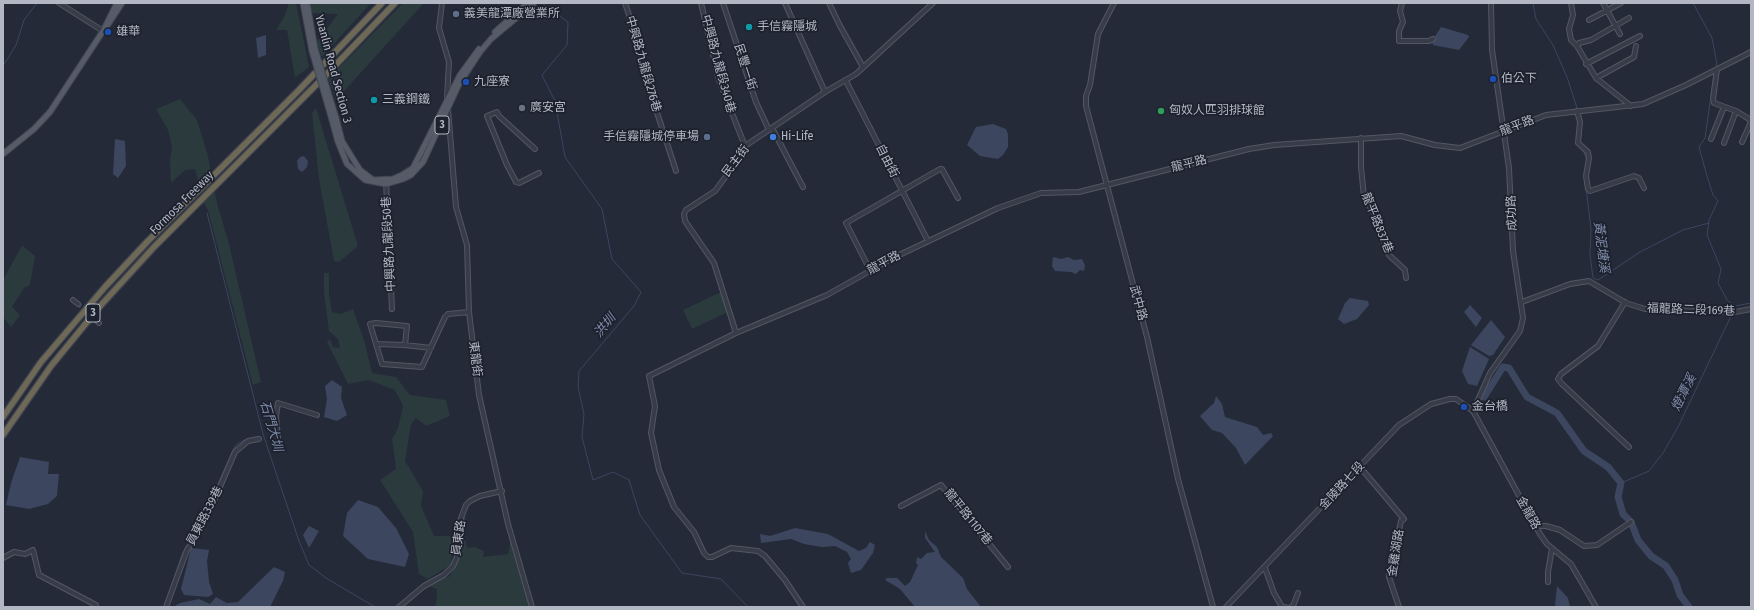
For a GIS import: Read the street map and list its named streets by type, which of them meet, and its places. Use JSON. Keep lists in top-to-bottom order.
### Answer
{
  "streets": {
    "highway": ["3", "Formosa Freeway"],
    "main road": ["Yuanlin Road Section 3"],
    "street": [
      "中興路九龍段276巷",
      "中興路九龍段340巷",
      "民豐一街",
      "龍平路",
      "民主街",
      "自由街",
      "成功路",
      "龍平路837巷",
      "中興路九龍段50巷",
      "武中路",
      "福龍路二段169巷",
      "東龍街",
      "金陵路七段",
      "金龍路",
      "員東路339巷",
      "龍平路1107巷",
      "員東路",
      "金雞湖路"
    ]
  },
  "crossings": [
    ["中興路九龍段340巷", "民主街"],
    ["民豐一街", "民主街"],
    ["Yuanlin Road Section 3", "3"],
    ["Yuanlin Road Section 3", "中興路九龍段50巷"],
    ["3", "中興路九龍段50巷"],
    ["3", "東龍街"],
    ["龍平路", "民主街"],
    ["龍平路", "自由街"],
    ["龍平路", "成功路"],
    ["龍平路", "龍平路837巷"],
    ["龍平路", "武中路"],
    ["民主街", "自由街"],
    ["成功路", "福龍路二段169巷"],
    ["成功路", "金陵路七段"],
    ["成功路", "金龍路"],
    ["東龍街", "員東路"],
    ["金陵路七段", "金龍路"],
    ["金陵路七段", "金雞湖路"]
  ],
  "water": [
    "黃泥塘溪",
    "洪圳",
    "燈潭溪",
    "石門大圳"
  ],
  "places": [
    "義美龍潭廠營業所",
    "手信霧隱城",
    "雄華",
    "伯公下",
    "九座寮",
    "三義鋼鐵",
    "廣安宮",
    "匈奴人匹羽排球館",
    "手信霧隱城停車場",
    "Hi-Life",
    "金台橋"
  ]
}
